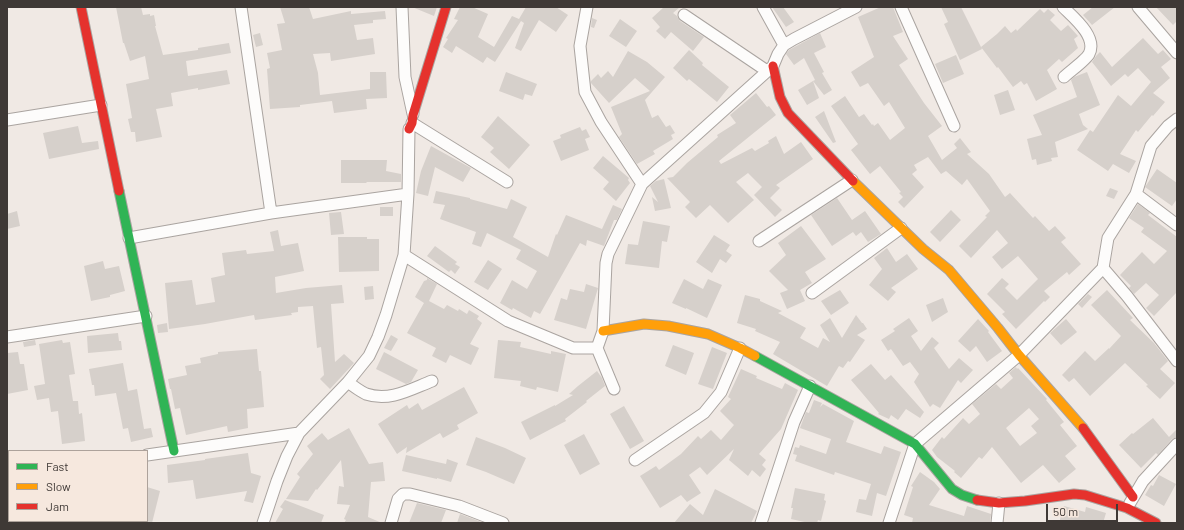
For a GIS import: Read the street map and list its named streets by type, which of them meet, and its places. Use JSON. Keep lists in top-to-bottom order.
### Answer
{
  "legend": ["Fast", "Slow", "Jam"],
  "scale_bar": "50 m"
}
